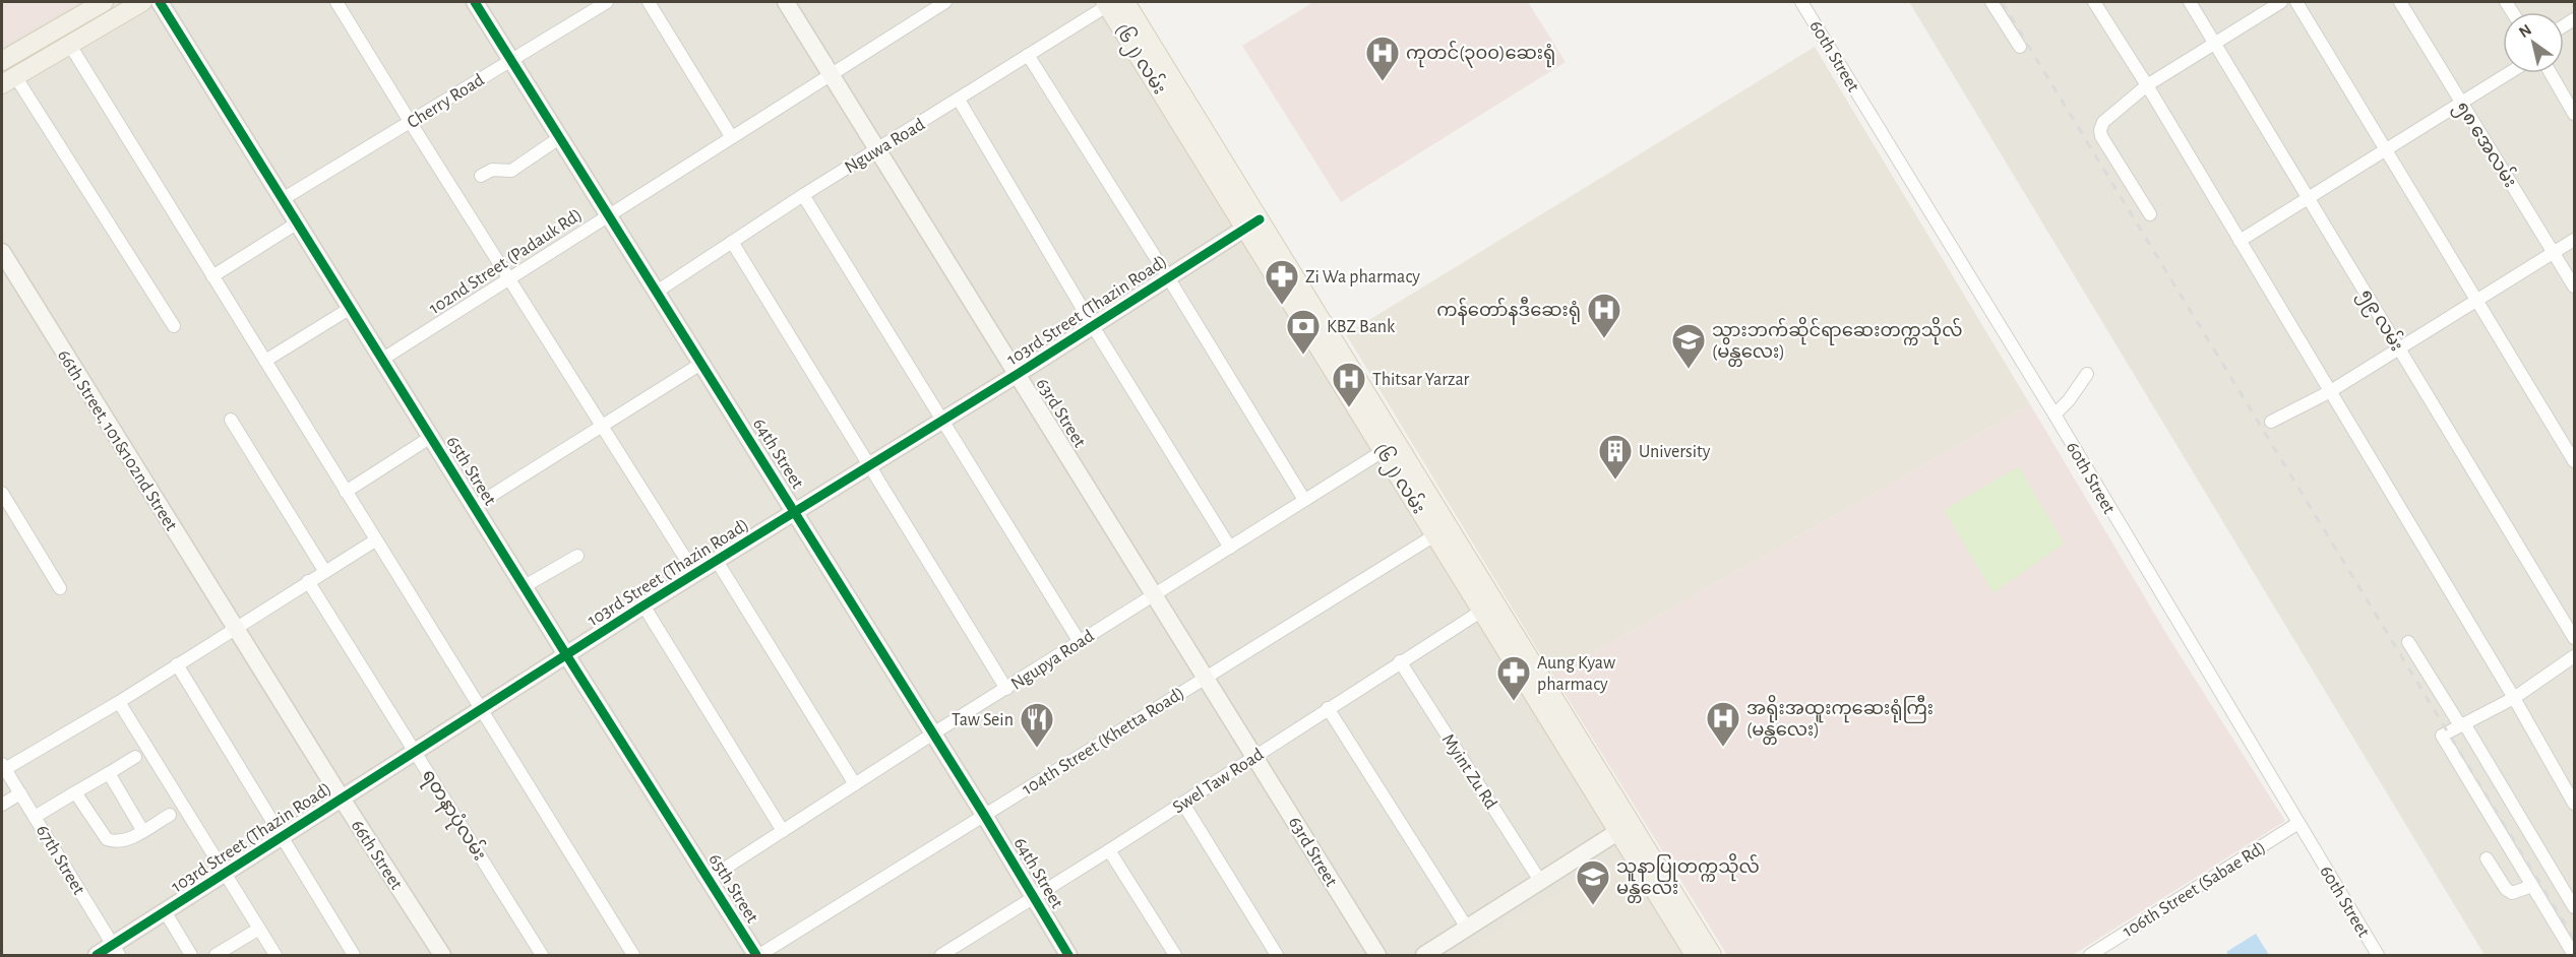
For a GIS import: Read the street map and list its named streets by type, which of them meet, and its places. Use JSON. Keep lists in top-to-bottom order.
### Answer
{
  "streets": {
    "main road": ["(၆၂) လမ်း"],
    "street": [
      "60th Street",
      "Cherry Road",
      "၅၈ အေလမ်း",
      "Nguwa Road",
      "102nd Street (Padauk Rd)",
      "103rd Street (Thazin Road)",
      "၅၉ လမ်း",
      "63rd Street",
      "66th Street, 101&102nd Street",
      "64th Street",
      "65th Street",
      "Ngupya Road",
      "104th Street (Khetta Road)",
      "Myint Zu Rd",
      "Swel Taw Road",
      "ရတနာပုံလမ်း",
      "66th Street",
      "67th Street",
      "106th Street (Sabae Rd)"
    ]
  },
  "crossings": [
    ["60th Street", "106th Street (Sabae Rd)"],
    ["(၆၂) လမ်း", "Nguwa Road"],
    ["(၆၂) လမ်း", "103rd Street (Thazin Road)"],
    ["(၆၂) လမ်း", "Ngupya Road"],
    ["(၆၂) လမ်း", "104th Street (Khetta Road)"],
    ["(၆၂) လမ်း", "Swel Taw Road"],
    ["Cherry Road", "64th Street"],
    ["Cherry Road", "65th Street"],
    ["Nguwa Road", "63rd Street"],
    ["Nguwa Road", "64th Street"],
    ["102nd Street (Padauk Rd)", "63rd Street"],
    ["102nd Street (Padauk Rd)", "64th Street"],
    ["102nd Street (Padauk Rd)", "65th Street"],
    ["103rd Street (Thazin Road)", "63rd Street"],
    ["103rd Street (Thazin Road)", "64th Street"],
    ["103rd Street (Thazin Road)", "65th Street"],
    ["103rd Street (Thazin Road)", "ရတနာပုံလမ်း"],
    ["103rd Street (Thazin Road)", "66th Street"],
    ["103rd Street (Thazin Road)", "67th Street"],
    ["63rd Street", "Ngupya Road"],
    ["63rd Street", "104th Street (Khetta Road)"],
    ["63rd Street", "Swel Taw Road"],
    ["66th Street, 101&102nd Street", "66th Street"],
    ["64th Street", "Ngupya Road"],
    ["64th Street", "104th Street (Khetta Road)"],
    ["64th Street", "Swel Taw Road"],
    ["65th Street", "Ngupya Road"],
    ["65th Street", "104th Street (Khetta Road)"],
    ["Myint Zu Rd", "Swel Taw Road"]
  ],
  "places": {
    "hospital": [
      "ကုတင်(၃၀၀)ဆေးရုံ",
      "ကန်တော်နဒီဆေးရုံ",
      "Thitsar Yarzar",
      "အရိုးအထူးကုဆေးရုံကြီး (မန္တလေး)"
    ],
    "pharmacy": ["Zi Wa pharmacy", "Aung Kyaw pharmacy"],
    "bank": ["KBZ Bank"],
    "school or university": ["သွားဘက်ဆိုင်ရာဆေးတက္ကသိုလ် (မန္တလေး)", "သူနာပြုတက္ကသိုလ် မန္တလေး"],
    "building": ["University"],
    "restaurant": ["Taw Sein"]
  },
  "north": "top left"
}
